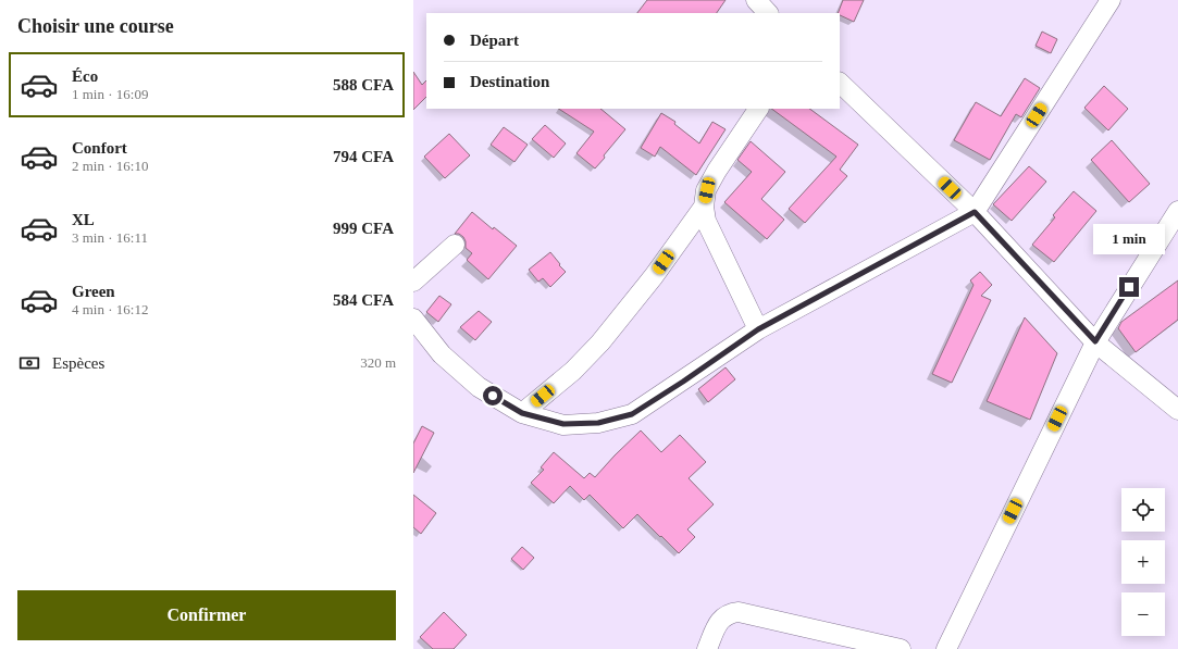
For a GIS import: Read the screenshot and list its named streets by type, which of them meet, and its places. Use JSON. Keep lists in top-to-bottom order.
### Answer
{
  "page": {
    "heading": "Choisir une course",
    "banner": ["Départ", "Destination"],
    "list": [
      {
        "name": "Éco",
        "note": "1 min · 16:09",
        "value": "588 CFA"
      },
      {
        "name": "Confort",
        "note": "2 min · 16:10",
        "value": "794 CFA"
      },
      {
        "name": "XL",
        "note": "3 min · 16:11",
        "value": "999 CFA"
      },
      {
        "name": "Green",
        "note": "4 min · 16:12",
        "value": "584 CFA"
      }
    ],
    "bubble": "1 min",
    "pay": ["Espèces", "320 m"],
    "map_buttons": ["+", "−"],
    "buttons": "Confirmer"
  }
}
